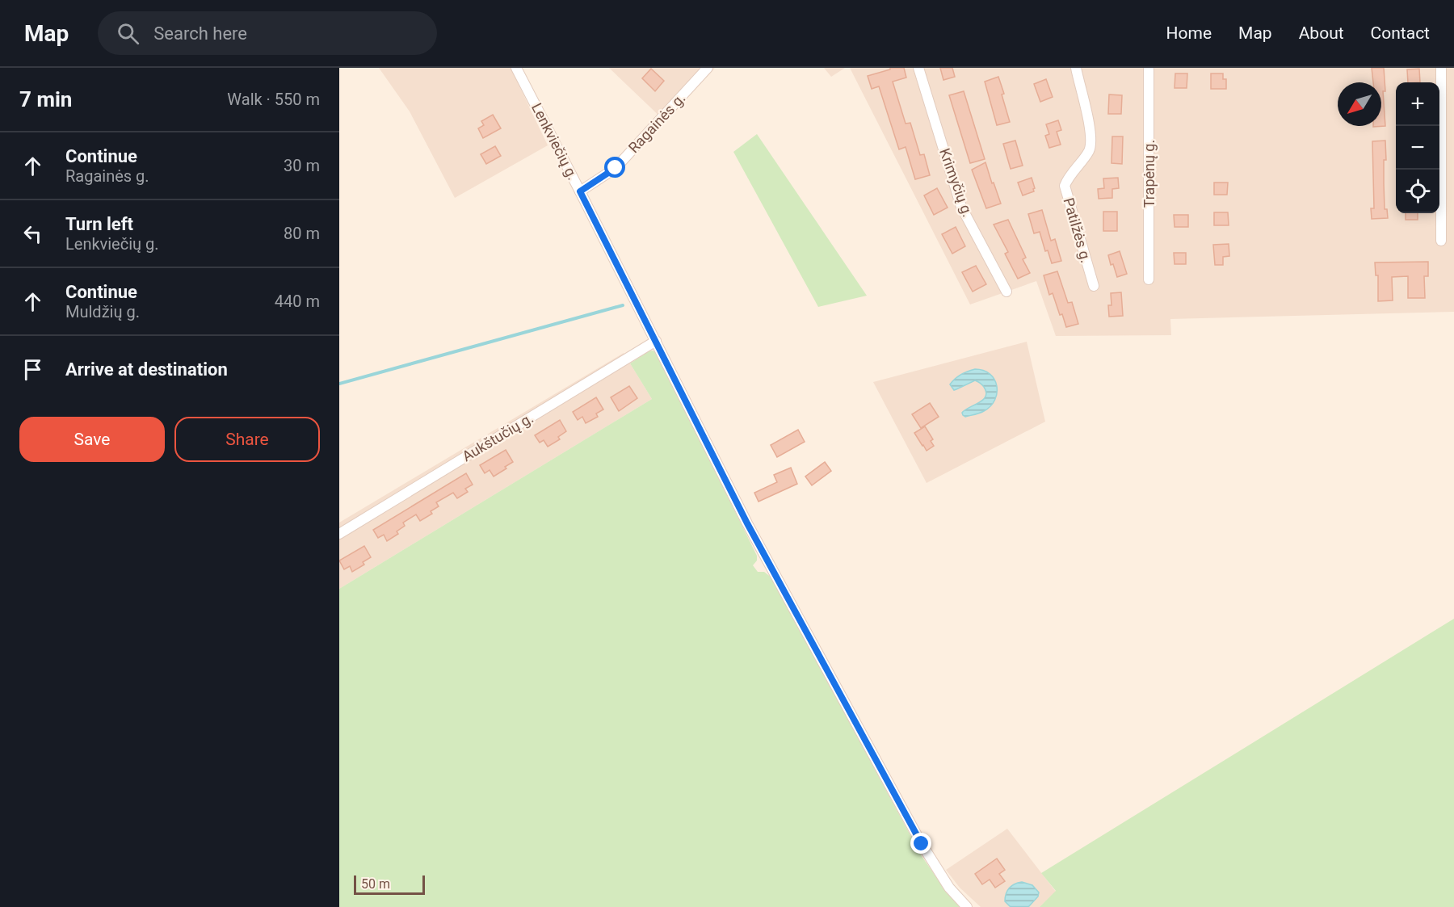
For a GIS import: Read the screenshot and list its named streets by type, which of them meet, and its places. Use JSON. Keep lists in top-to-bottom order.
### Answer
{
  "streets": {
    "street": [
      "Ragainės g.",
      "Lenkviečių g.",
      "Trapėnų g.",
      "Krimyčių g.",
      "Patilžės g.",
      "Aukštučių g."
    ]
  },
  "crossings": [
    ["Ragainės g.", "Lenkviečių g."],
    ["Lenkviečių g.", "Aukštučių g."]
  ],
  "scale_bar": "50 m",
  "north": "bottom left",
  "page": {
    "header": "Map",
    "search": "Search here",
    "nav": [
      "Home",
      "Map",
      "About",
      "Contact"
    ],
    "heading": ["7 min", "Walk · 550 m"],
    "map_buttons": ["+", "−"],
    "list": [
      ["Continue", "Ragainės g.", "30 m"],
      ["Turn left", "Lenkviečių g.", "80 m"],
      ["Continue", "Muldžių g.", "440 m"],
      "Arrive at destination"
    ],
    "buttons": ["Save", "Share"],
    "scale": "50 m"
  }
}
